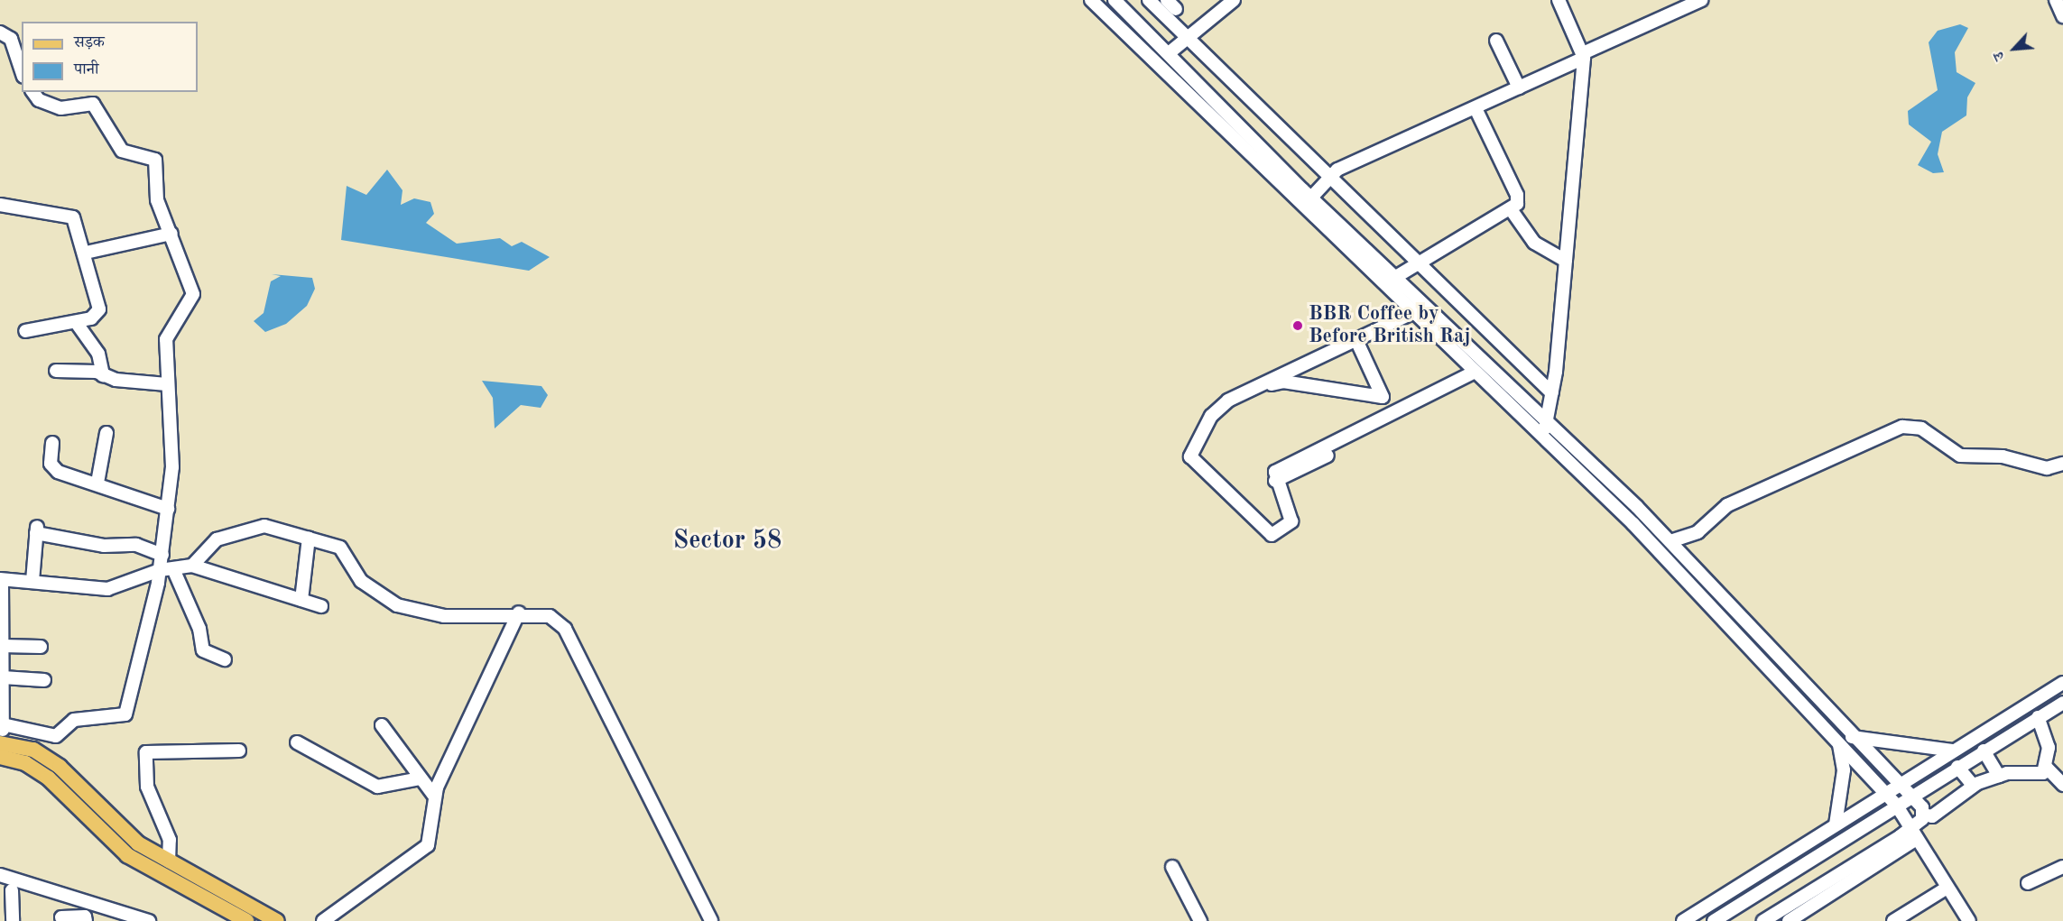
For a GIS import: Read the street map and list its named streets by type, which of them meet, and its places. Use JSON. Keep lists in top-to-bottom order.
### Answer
{
  "districts": ["Sector 58"],
  "places": ["BBR Coffee by Before British Raj"],
  "legend": ["सड़क", "पानी"],
  "north": "bottom left"
}
